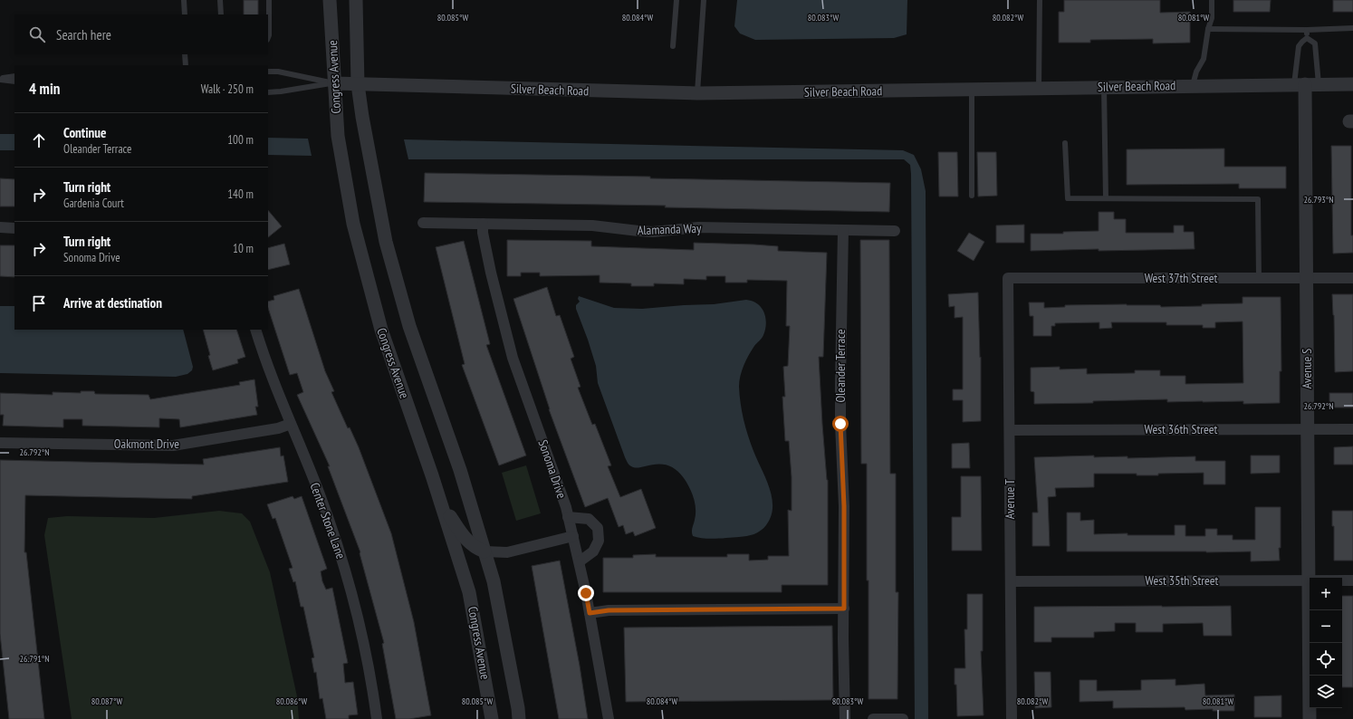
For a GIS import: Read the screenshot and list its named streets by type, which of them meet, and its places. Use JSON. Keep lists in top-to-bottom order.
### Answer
{
  "streets": {
    "street": [
      "Congress Avenue",
      "Silver Beach Road",
      "Alamanda Way",
      "West 37th Street",
      "Oleander Terrace",
      "Avenue S",
      "West 36th Street",
      "Oakmont Drive",
      "Sonoma Drive",
      "Avenue T",
      "Center Stone Lane",
      "West 35th Street"
    ]
  },
  "crossings": [
    ["Congress Avenue", "Silver Beach Road"],
    ["Silver Beach Road", "Avenue S"],
    ["Alamanda Way", "Oleander Terrace"],
    ["Alamanda Way", "Sonoma Drive"],
    ["West 37th Street", "Avenue S"],
    ["West 37th Street", "Avenue T"],
    ["Avenue S", "West 36th Street"],
    ["Avenue S", "West 35th Street"],
    ["West 36th Street", "Avenue T"],
    ["Oakmont Drive", "Center Stone Lane"],
    ["Avenue T", "West 35th Street"]
  ],
  "page": {
    "search": "Search here",
    "heading": ["4 min", "Walk · 250 m"],
    "list": [
      ["Continue", "Oleander Terrace", "100 m"],
      ["Turn right", "Gardenia Court", "140 m"],
      ["Turn right", "Sonoma Drive", "10 m"],
      "Arrive at destination"
    ],
    "map_buttons": ["+", "−"]
  },
  "coordinates": [
    "80.085°W",
    "80.084°W",
    "80.083°W",
    "80.082°W",
    "80.081°W",
    "26.793°N",
    "26.792°N",
    "26.791°N",
    "80.087°W",
    "80.086°W"
  ]
}
